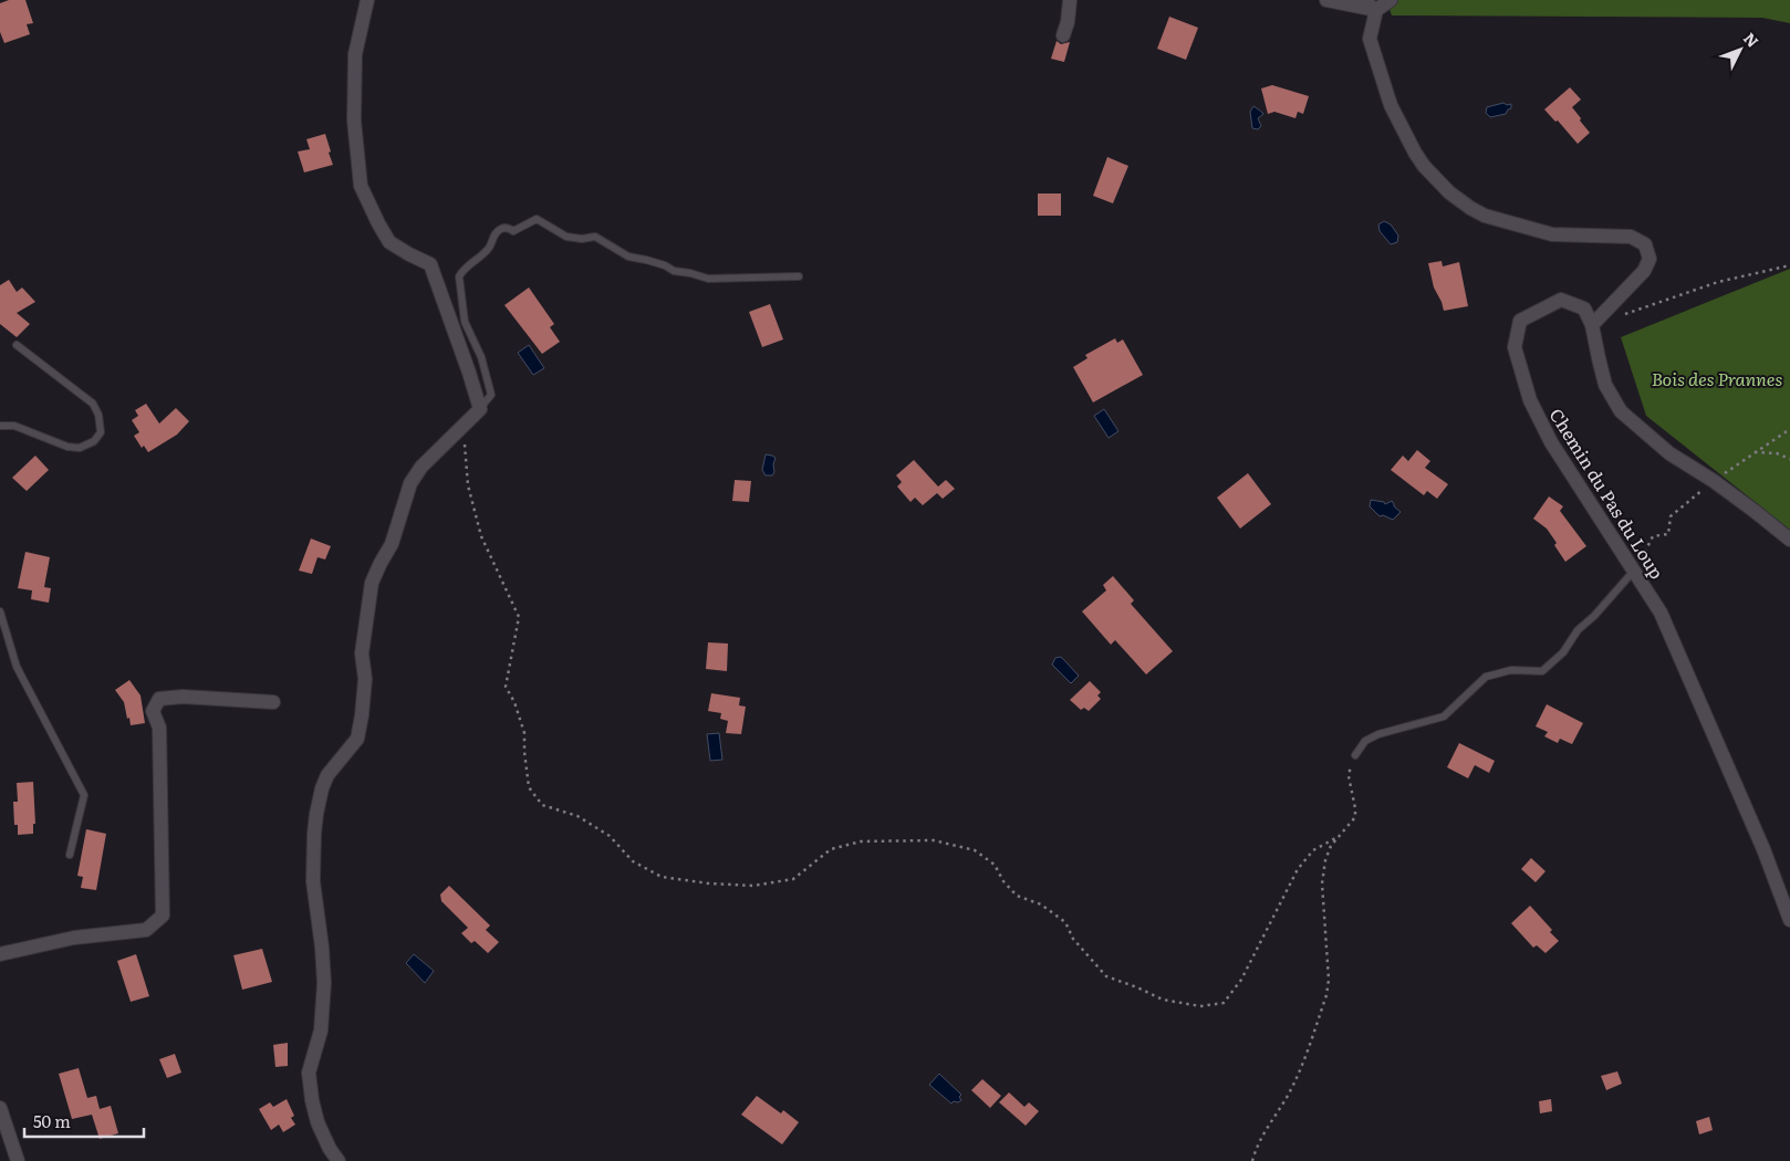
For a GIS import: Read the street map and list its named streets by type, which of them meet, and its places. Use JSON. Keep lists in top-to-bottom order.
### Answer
{
  "streets": {
    "street": ["Chemin du Pas du Loup"]
  },
  "parks": ["Bois des Prannes"],
  "scale_bar": "50 m",
  "north": "top right"
}
